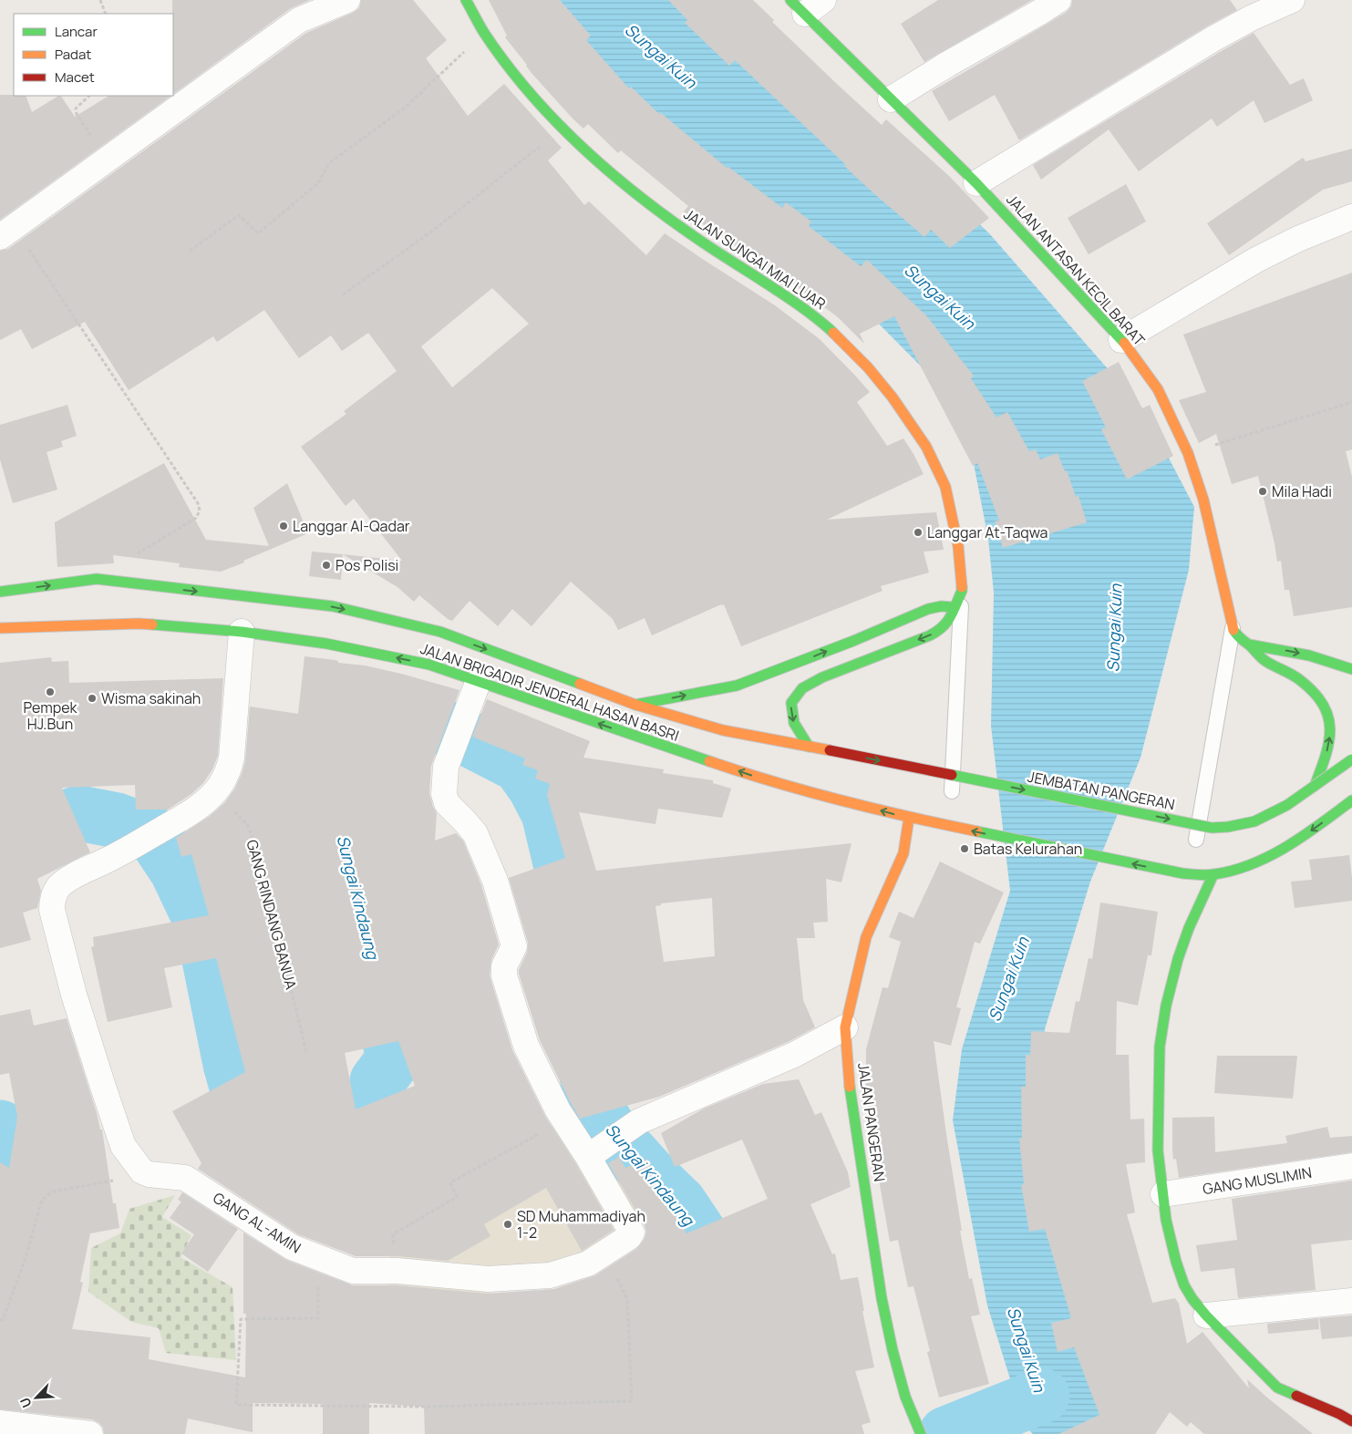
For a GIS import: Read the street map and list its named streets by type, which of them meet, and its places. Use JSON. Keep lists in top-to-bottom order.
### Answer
{
  "streets": {
    "main road": [
      "JALAN SUNGAI MIAI LUAR",
      "JALAN ANTASAN KECIL BARAT",
      "JALAN BRIGADIR JENDERAL HASAN BASRI",
      "JEMBATAN PANGERAN",
      "JALAN PANGERAN"
    ],
    "street": ["GANG MUSLIMIN", "GANG AL-AMIN"],
    "path": ["GANG RINDANG BANUA"]
  },
  "crossings": [
    ["JALAN BRIGADIR JENDERAL HASAN BASRI", "JEMBATAN PANGERAN"],
    ["JALAN BRIGADIR JENDERAL HASAN BASRI", "JALAN PANGERAN"]
  ],
  "one_way": ["JEMBATAN PANGERAN"],
  "water": ["Sungai Kuin", "Sungai Kindaung"],
  "places": [
    "Mila Hadi",
    "Langgar Al-Qadar",
    "Langgar At-Taqwa",
    "Pos Polisi",
    "Pempek HJ.Bun",
    "Wisma sakinah",
    "Batas Kelurahan",
    "SD Muhammadiyah 1-2"
  ],
  "legend": ["Lancar", "Padat", "Macet"],
  "north": "bottom left"
}
